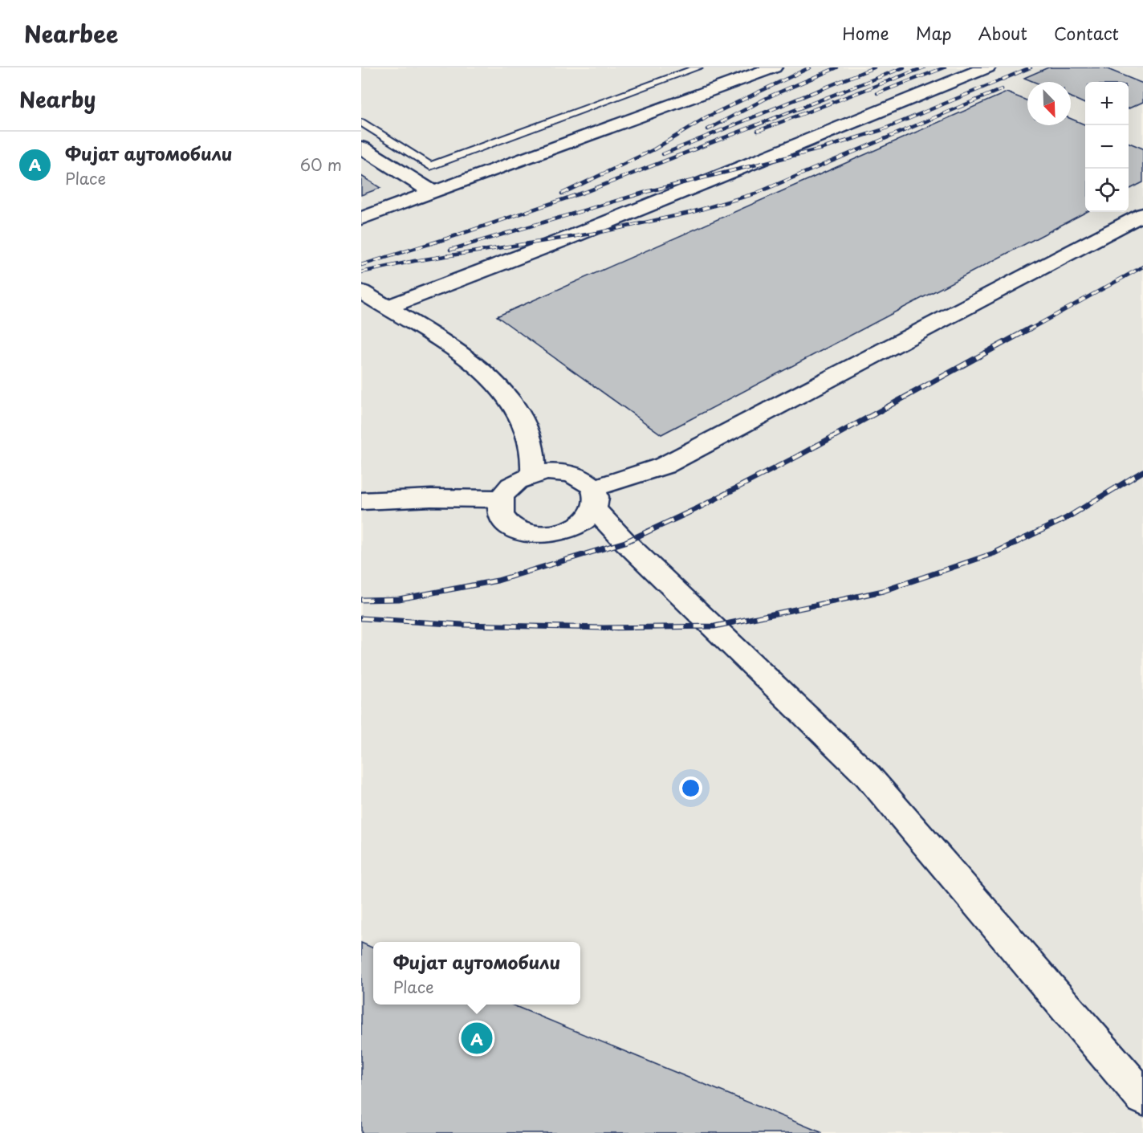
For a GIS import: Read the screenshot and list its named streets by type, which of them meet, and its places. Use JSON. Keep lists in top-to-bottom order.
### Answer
{
  "north": "bottom right",
  "page": {
    "header": "Nearbee",
    "nav": [
      "Home",
      "Map",
      "About",
      "Contact"
    ],
    "heading": "Nearby",
    "map_buttons": ["+", "−"],
    "list": [
      {
        "mark": "A",
        "name": "Фијат аутомобили",
        "note": "Place",
        "value": "60 m"
      }
    ],
    "popup": ["Фијат аутомобили", "Place"],
    "pins": "A"
  }
}
